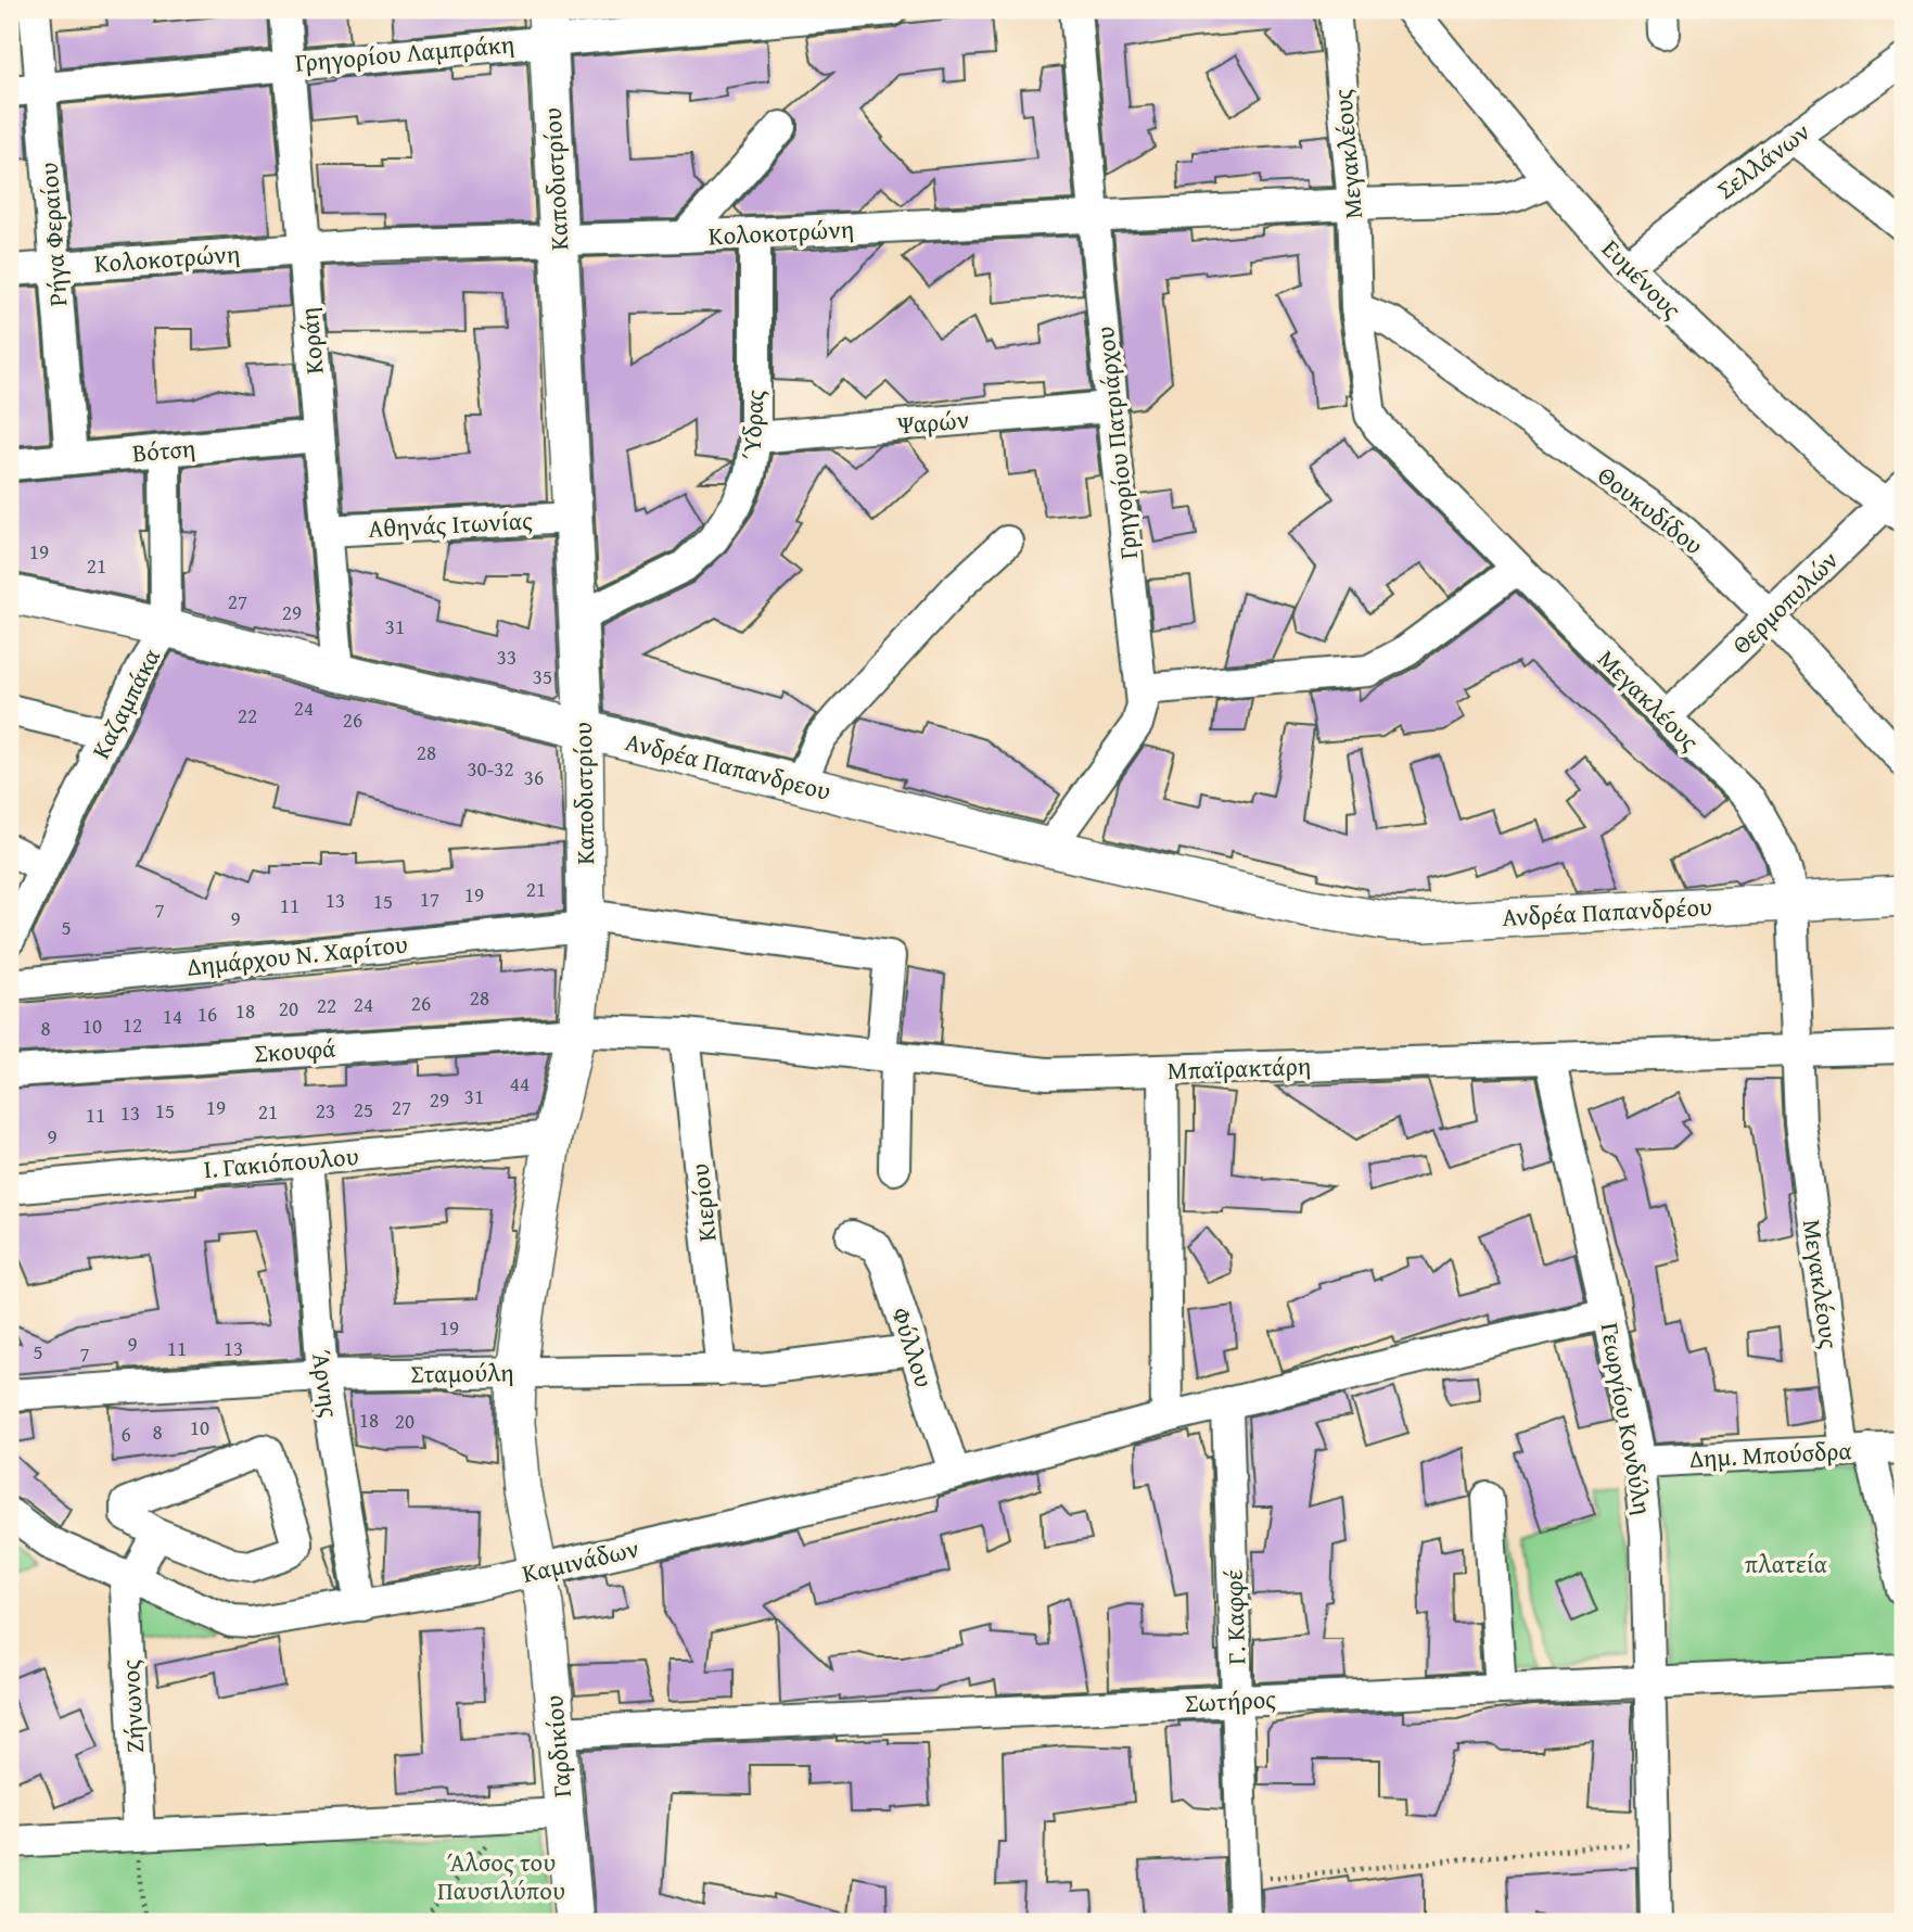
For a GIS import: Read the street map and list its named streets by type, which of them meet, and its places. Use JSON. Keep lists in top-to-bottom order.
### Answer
{
  "streets": {
    "main road": [
      "Καποδιστρίου",
      "Ανδρέα Παπανδρεου",
      "Ανδρέα Παπανδρέου",
      "Γαρδικίου"
    ],
    "street": [
      "Γρηγορίου Λαμπράκη",
      "Μεγακλέους",
      "Σελλάνων",
      "Κολοκοτρώνη",
      "Ρήγα Φεραίου",
      "Ευμένους",
      "Κοράη",
      "Ψαρών",
      "Ύδρας",
      "Γρηγορίου Πατριάρχου",
      "Βότση",
      "Θουκυδίδου",
      "Αθηνάς Ιτωνίας",
      "Θερμοπυλών",
      "Καζαμπάκα",
      "Δημάρχου Ν. Χαρίτου",
      "Σκουφά",
      "Μπαϊρακτάρη",
      "Ι. Γακιόπουλου",
      "Κιερίου",
      "Φύλλου",
      "Σταμούλη",
      "Άρνης",
      "Γεωργίου Κονδύλη",
      "Δημ. Μπούσδρα",
      "Καμινάδων",
      "Γ. Καφφέ",
      "Σωτήρος",
      "Ζήνωνος"
    ]
  },
  "crossings": [
    ["Γρηγορίου Λαμπράκη", "Καποδιστρίου"],
    ["Γρηγορίου Λαμπράκη", "Ρήγα Φεραίου"],
    ["Γρηγορίου Λαμπράκη", "Κοράη"],
    ["Μεγακλέους", "Κολοκοτρώνη"],
    ["Μεγακλέους", "Θουκυδίδου"],
    ["Μεγακλέους", "Θερμοπυλών"],
    ["Μεγακλέους", "Ανδρέα Παπανδρέου"],
    ["Μεγακλέους", "Μπαϊρακτάρη"],
    ["Μεγακλέους", "Δημ. Μπούσδρα"],
    ["Σελλάνων", "Ευμένους"],
    ["Καποδιστρίου", "Κολοκοτρώνη"],
    ["Καποδιστρίου", "Ύδρας"],
    ["Καποδιστρίου", "Αθηνάς Ιτωνίας"],
    ["Καποδιστρίου", "Ανδρέα Παπανδρεου"],
    ["Καποδιστρίου", "Δημάρχου Ν. Χαρίτου"],
    ["Καποδιστρίου", "Σκουφά"],
    ["Καποδιστρίου", "Μπαϊρακτάρη"],
    ["Καποδιστρίου", "Ι. Γακιόπουλου"],
    ["Καποδιστρίου", "Σταμούλη"],
    ["Καποδιστρίου", "Καμινάδων"],
    ["Καποδιστρίου", "Γαρδικίου"],
    ["Κολοκοτρώνη", "Ρήγα Φεραίου"],
    ["Κολοκοτρώνη", "Ευμένους"],
    ["Κολοκοτρώνη", "Κοράη"],
    ["Κολοκοτρώνη", "Ύδρας"],
    ["Κολοκοτρώνη", "Γρηγορίου Πατριάρχου"],
    ["Ρήγα Φεραίου", "Βότση"],
    ["Ευμένους", "Θερμοπυλών"],
    ["Κοράη", "Βότση"],
    ["Κοράη", "Αθηνάς Ιτωνίας"],
    ["Κοράη", "Ανδρέα Παπανδρεου"],
    ["Ψαρών", "Ύδρας"],
    ["Ψαρών", "Γρηγορίου Πατριάρχου"],
    ["Γρηγορίου Πατριάρχου", "Ανδρέα Παπανδρεου"],
    ["Βότση", "Καζαμπάκα"],
    ["Θουκυδίδου", "Θερμοπυλών"],
    ["Καζαμπάκα", "Ανδρέα Παπανδρεου"],
    ["Ανδρέα Παπανδρεου", "Ανδρέα Παπανδρέου"],
    ["Δημάρχου Ν. Χαρίτου", "Μπαϊρακτάρη"],
    ["Σκουφά", "Μπαϊρακτάρη"],
    ["Μπαϊρακτάρη", "Κιερίου"],
    ["Μπαϊρακτάρη", "Γεωργίου Κονδύλη"],
    ["Ι. Γακιόπουλου", "Άρνης"],
    ["Κιερίου", "Σταμούλη"],
    ["Φύλλου", "Σταμούλη"],
    ["Φύλλου", "Καμινάδων"],
    ["Σταμούλη", "Άρνης"],
    ["Άρνης", "Καμινάδων"],
    ["Γεωργίου Κονδύλη", "Δημ. Μπούσδρα"],
    ["Γεωργίου Κονδύλη", "Σωτήρος"],
    ["Καμινάδων", "Ζήνωνος"],
    ["Καμινάδων", "Γαρδικίου"],
    ["Γ. Καφφέ", "Σωτήρος"],
    ["Σωτήρος", "Γαρδικίου"]
  ],
  "parks": ["πλατεία", "Άλσος του Παυσιλύπου"],
  "house_numbers": [
    "19",
    "21",
    "27",
    "29",
    "31",
    "33",
    "35",
    "24",
    "22",
    "26",
    "28",
    "30-32",
    "36",
    "21",
    "19",
    "17",
    "13",
    "15",
    "11",
    "7",
    "9",
    "5",
    "28",
    "26",
    "24",
    "22",
    "20",
    "18",
    "16",
    "14",
    "12",
    "10",
    "8",
    "44",
    "31",
    "29",
    "19",
    "27",
    "25",
    "15",
    "23",
    "21",
    "13",
    "11",
    "9",
    "19",
    "9",
    "11",
    "13",
    "5",
    "7",
    "18",
    "20",
    "10",
    "8",
    "6"
  ]
}
